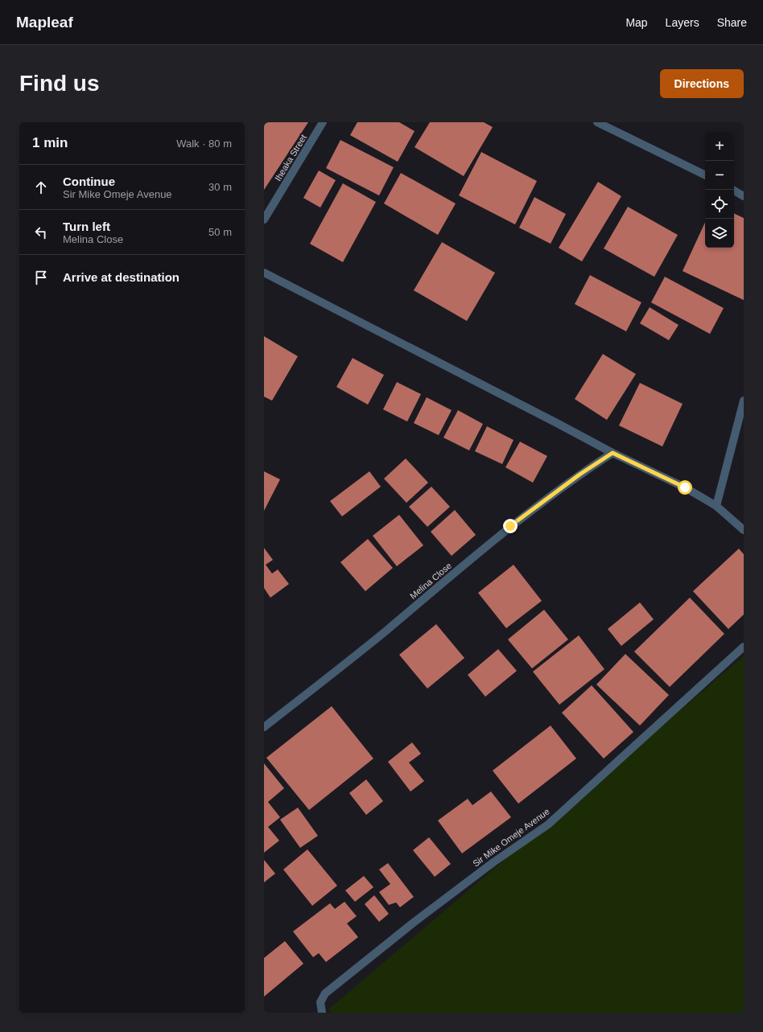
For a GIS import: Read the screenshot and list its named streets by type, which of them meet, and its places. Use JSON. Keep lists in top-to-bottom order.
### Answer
{
  "streets": {
    "street": ["Iheaka Street", "Melina Close", "Sir Mike Omeje Avenue"]
  },
  "page": {
    "header": "Mapleaf",
    "nav": ["Map", "Layers", "Share"],
    "buttons": "Directions",
    "title": "Find us",
    "heading": ["1 min", "Walk · 80 m"],
    "map_buttons": ["+", "−"],
    "list": [
      ["Continue", "Sir Mike Omeje Avenue", "30 m"],
      ["Turn left", "Melina Close", "50 m"],
      "Arrive at destination"
    ]
  }
}
